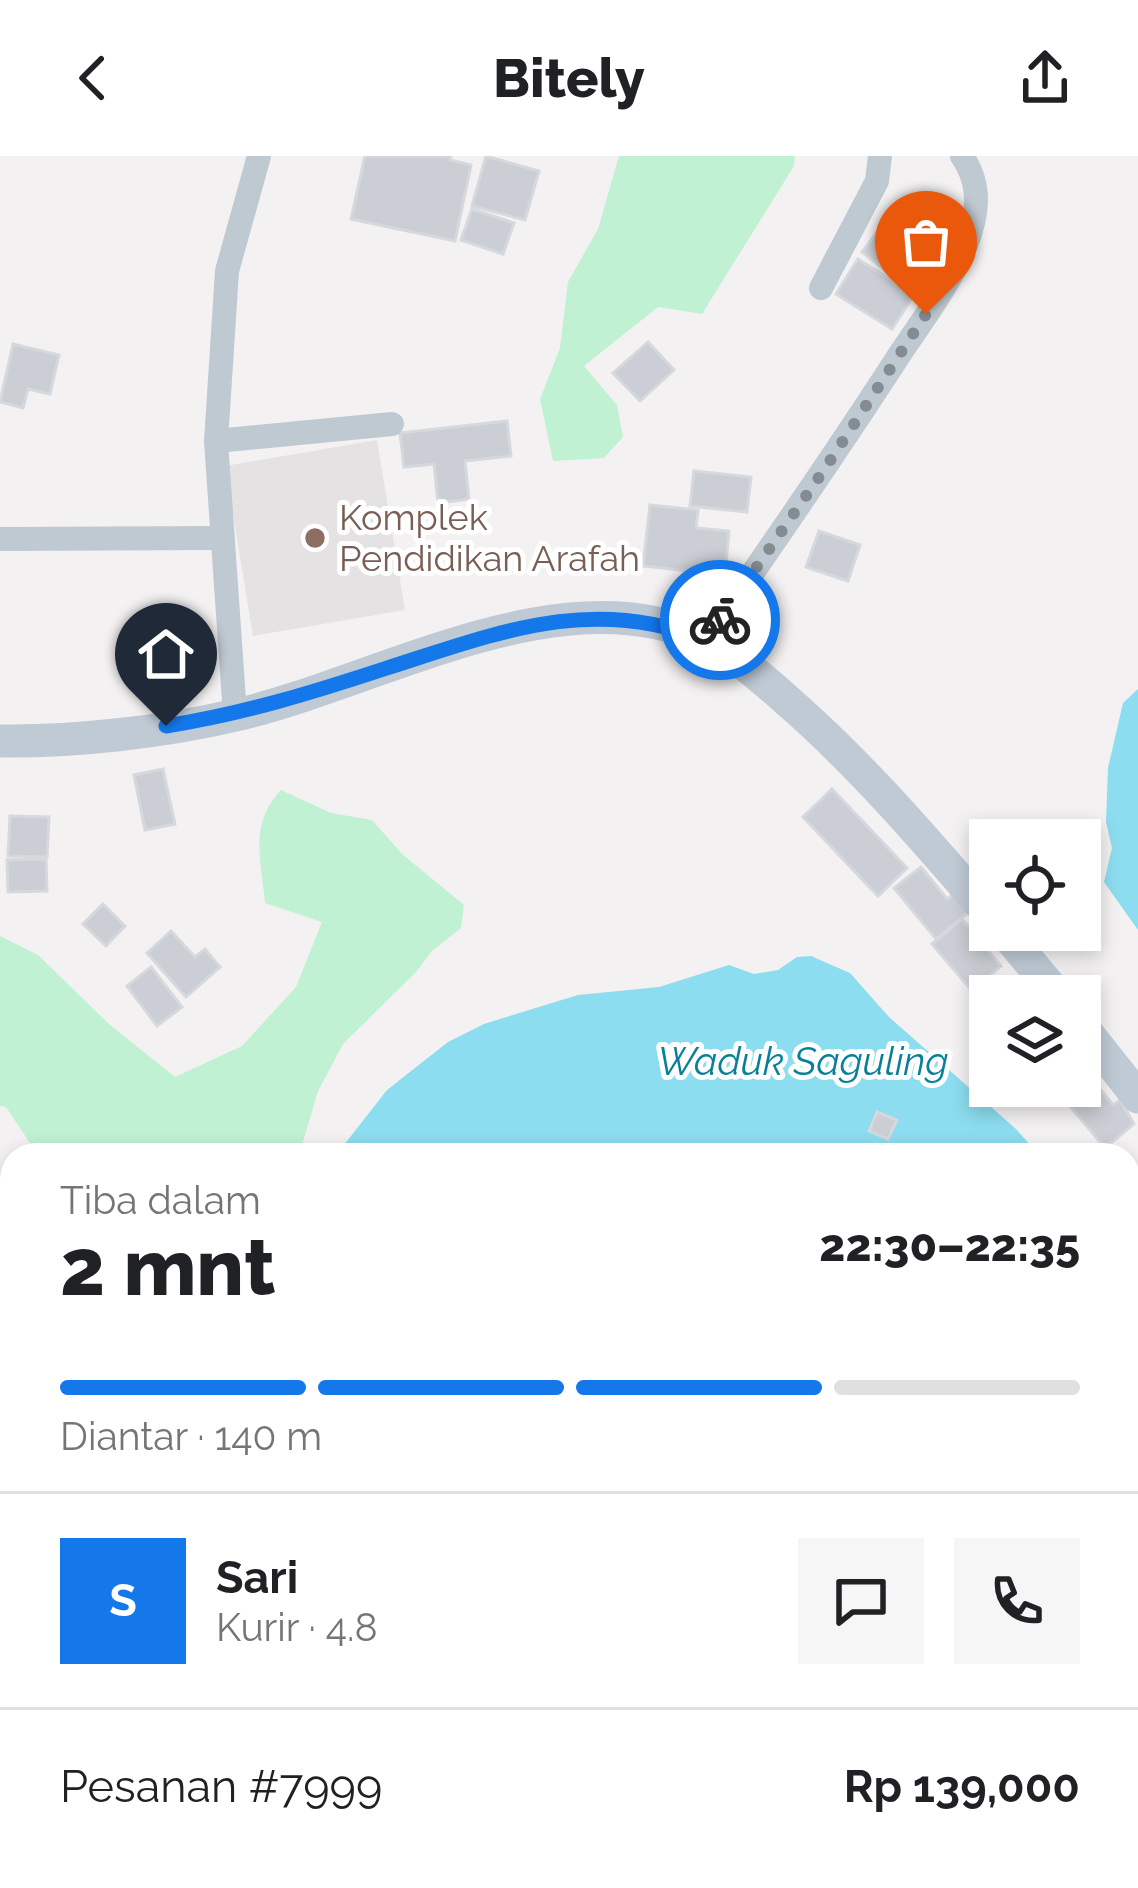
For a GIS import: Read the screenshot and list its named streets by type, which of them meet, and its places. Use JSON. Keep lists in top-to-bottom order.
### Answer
{
  "water": ["Waduk Saguling"],
  "places": ["Komplek Pendidikan Arafah"],
  "page": {
    "header": "Bitely",
    "heading": ["2 mnt", "Tiba dalam", "22:30–22:35"],
    "panel": [
      "Sari",
      "Kurir · 4.8",
      "Pesanan #7999",
      "Rp 139,000"
    ],
    "bar": "Diantar · 140 m",
    "round": "S"
  }
}
